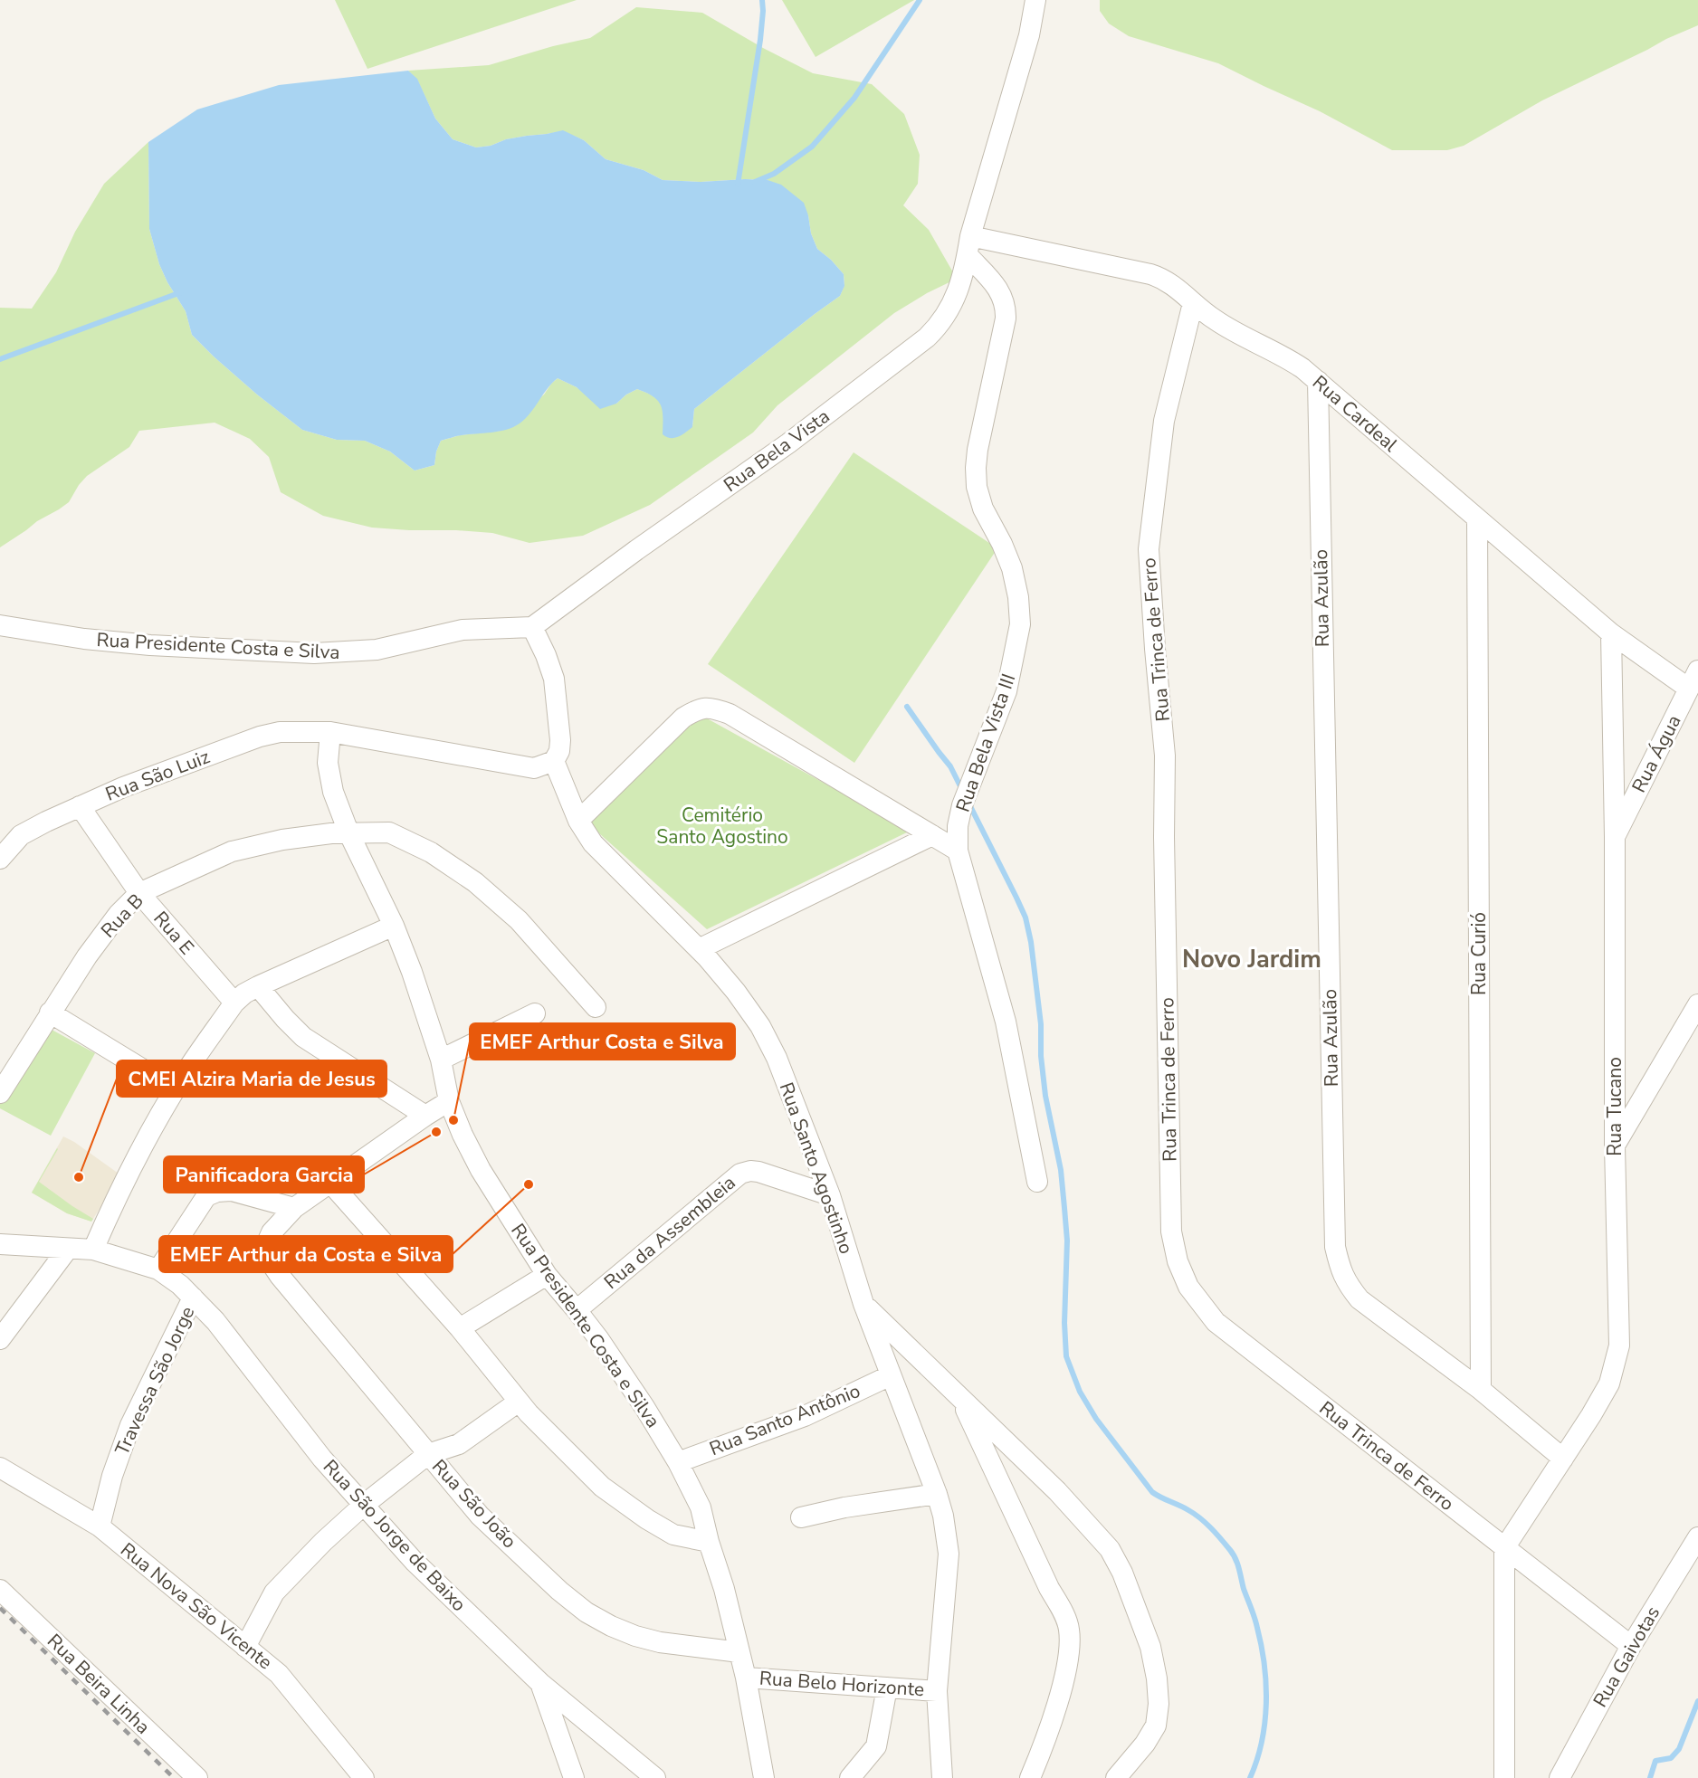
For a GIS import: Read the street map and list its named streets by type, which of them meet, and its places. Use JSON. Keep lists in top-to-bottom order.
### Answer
{
  "streets": {
    "street": [
      "Rua Cardeal",
      "Rua Bela Vista",
      "Rua Azulão",
      "Rua Trinca de Ferro",
      "Rua Presidente Costa e Silva",
      "Rua Bela Vista III",
      "Rua Água",
      "Rua São Luiz",
      "Rua B",
      "Rua E",
      "Rua Curió",
      "Rua Tucano",
      "Rua Santo Agostinho",
      "Rua da Assembleia",
      "Travessa São Jorge",
      "Rua Santo Antônio",
      "Rua São João",
      "Rua São Jorge de Baixo",
      "Rua Nova São Vicente",
      "Rua Gaivotas",
      "Rua Beira Linha",
      "Rua Belo Horizonte"
    ]
  },
  "crossings": [
    ["Rua Cardeal", "Rua Bela Vista"],
    ["Rua Cardeal", "Rua Azulão"],
    ["Rua Cardeal", "Rua Trinca de Ferro"],
    ["Rua Cardeal", "Rua Bela Vista III"],
    ["Rua Cardeal", "Rua Água"],
    ["Rua Cardeal", "Rua Curió"],
    ["Rua Cardeal", "Rua Tucano"],
    ["Rua Bela Vista", "Rua Presidente Costa e Silva"],
    ["Rua Bela Vista", "Rua Bela Vista III"],
    ["Rua Azulão", "Rua Curió"],
    ["Rua Azulão", "Rua Tucano"],
    ["Rua Trinca de Ferro", "Rua Tucano"],
    ["Rua Trinca de Ferro", "Rua Gaivotas"],
    ["Rua Presidente Costa e Silva", "Rua São Luiz"],
    ["Rua Presidente Costa e Silva", "Rua B"],
    ["Rua Presidente Costa e Silva", "Rua da Assembleia"],
    ["Rua Presidente Costa e Silva", "Rua Santo Antônio"],
    ["Rua Presidente Costa e Silva", "Rua São João"],
    ["Rua Presidente Costa e Silva", "Rua Belo Horizonte"],
    ["Rua Água", "Rua Tucano"],
    ["Rua São Luiz", "Rua E"],
    ["Rua B", "Rua E"],
    ["Rua Santo Agostinho", "Rua da Assembleia"],
    ["Rua Santo Agostinho", "Rua Santo Antônio"],
    ["Rua Santo Agostinho", "Rua Belo Horizonte"],
    ["Travessa São Jorge", "Rua São Jorge de Baixo"],
    ["Travessa São Jorge", "Rua Nova São Vicente"]
  ],
  "districts": ["Novo Jardim"],
  "parks": ["Cemitério Santo Agostino"],
  "places": [
    "EMEF Arthur Costa e Silva",
    "Panificadora Garcia",
    "CMEI Alzira Maria de Jesus",
    "EMEF Arthur da Costa e Silva"
  ]
}
